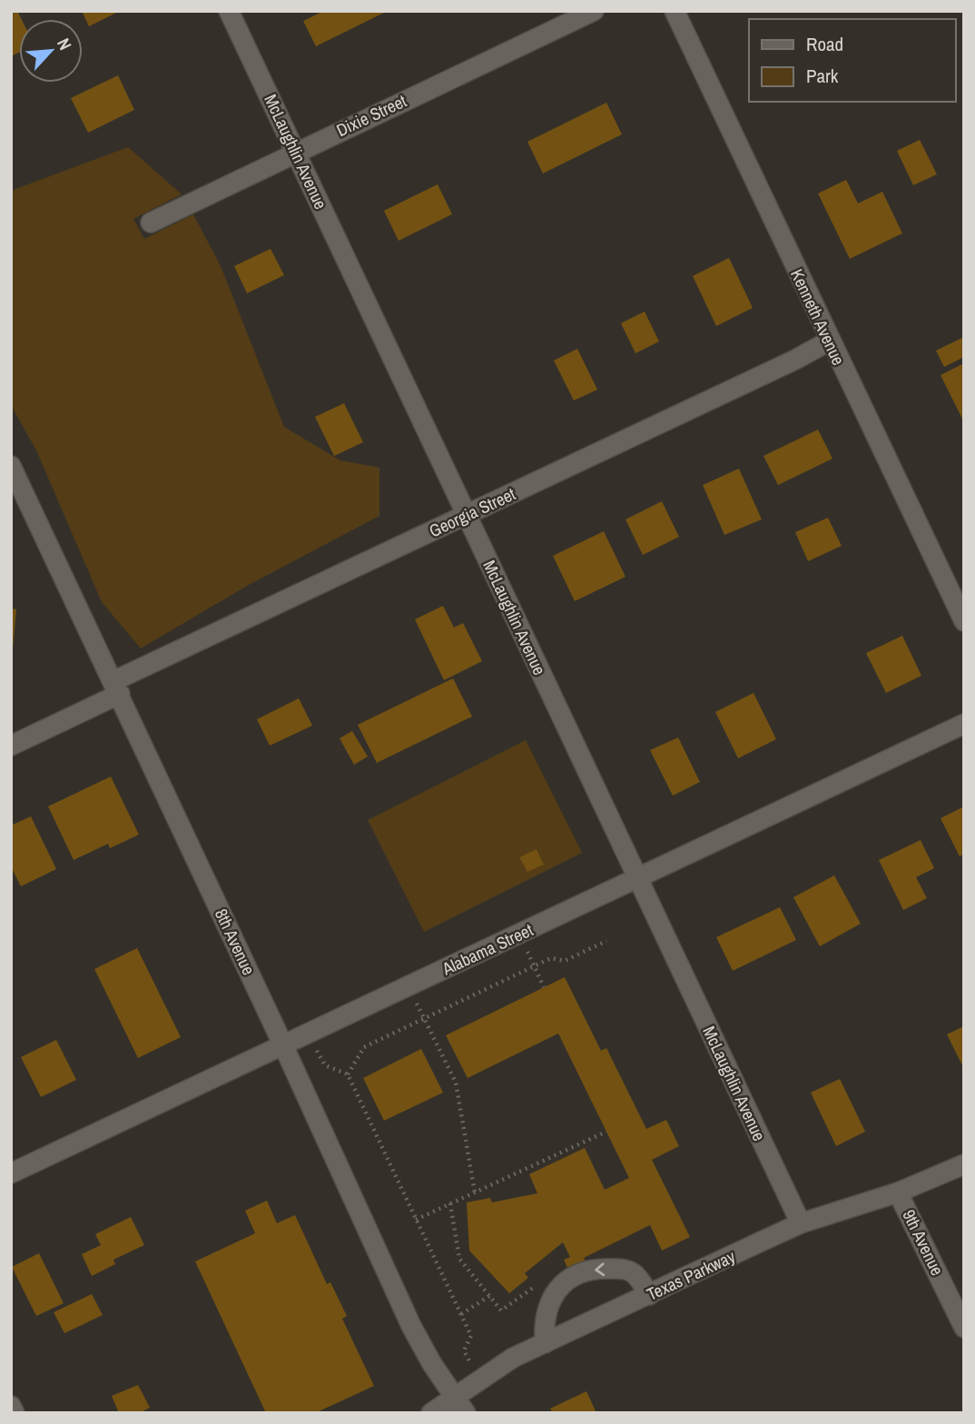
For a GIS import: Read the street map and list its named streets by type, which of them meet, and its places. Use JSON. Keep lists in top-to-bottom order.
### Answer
{
  "streets": {
    "street": [
      "Dixie Street",
      "McLaughlin Avenue",
      "Kenneth Avenue",
      "Georgia Street",
      "8th Avenue",
      "Alabama Street",
      "9th Avenue",
      "Texas Parkway"
    ]
  },
  "crossings": [
    ["Dixie Street", "McLaughlin Avenue"],
    ["McLaughlin Avenue", "Georgia Street"],
    ["McLaughlin Avenue", "Alabama Street"],
    ["McLaughlin Avenue", "Texas Parkway"],
    ["Kenneth Avenue", "Georgia Street"],
    ["Georgia Street", "8th Avenue"],
    ["8th Avenue", "Alabama Street"],
    ["8th Avenue", "Texas Parkway"],
    ["9th Avenue", "Texas Parkway"]
  ],
  "legend": ["Road", "Park"],
  "north": "top right"
}
